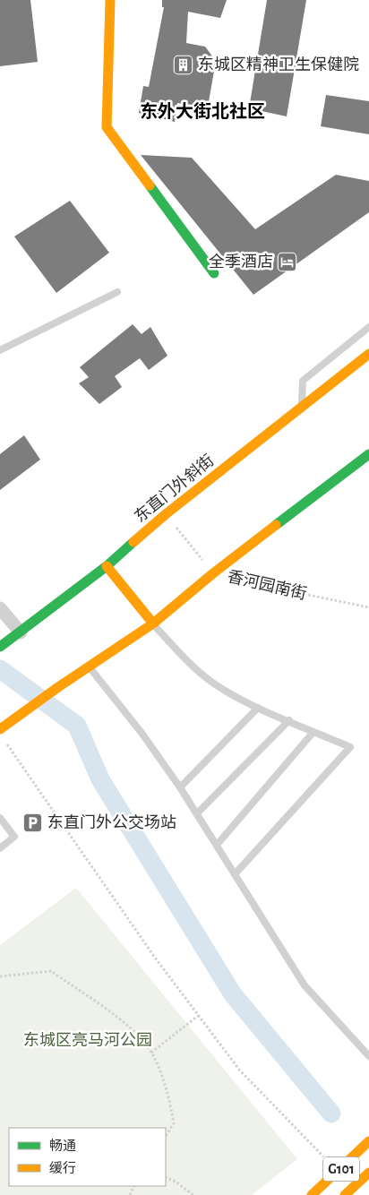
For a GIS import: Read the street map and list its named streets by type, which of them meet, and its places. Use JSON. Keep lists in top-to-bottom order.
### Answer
{
  "streets": {
    "main road": ["东直门外斜街", "G101"],
    "path": ["香河园南街"]
  },
  "crossings": [
    ["东直门外斜街", "香河园南街"]
  ],
  "districts": ["东外大街北社区"],
  "parks": ["东城区亮马河公园"],
  "places": {
    "building": ["东城区精神卫生保健院"],
    "hotel": ["全季酒店"],
    "parking": ["东直门外公交场站"]
  },
  "legend": ["畅通", "缓行"]
}
